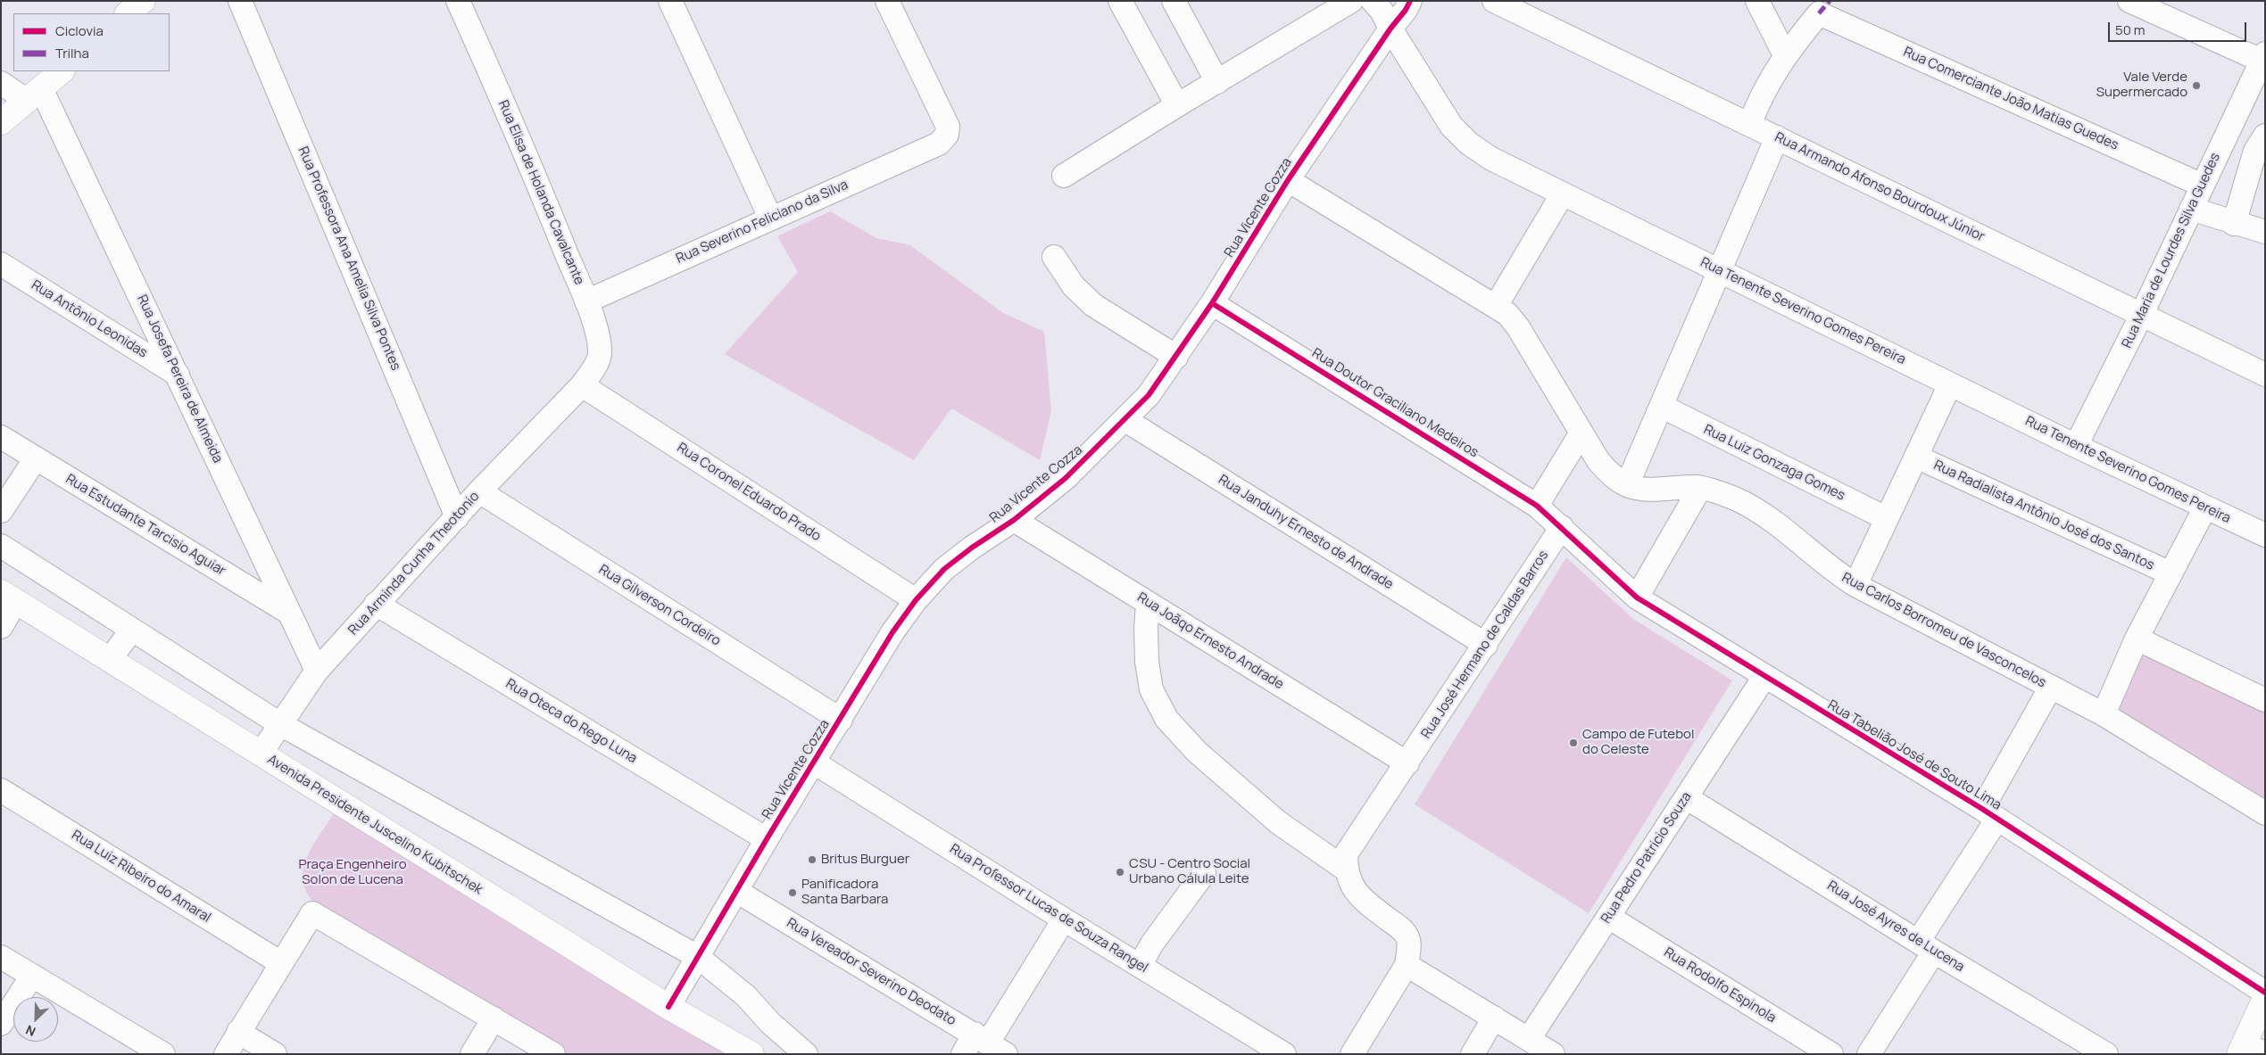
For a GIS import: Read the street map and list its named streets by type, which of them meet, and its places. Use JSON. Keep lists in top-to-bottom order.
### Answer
{
  "streets": {
    "main road": ["Avenida Presidente Juscelino Kubitschek"],
    "street": [
      "Rua Comerciante João Matias Guedes",
      "Rua Armando Afonso Bourdoux Júnior",
      "Rua Elisa de Holanda Cavalcante",
      "Rua Vicente Cozza",
      "Rua Severino Feliciano da Silva",
      "Rua Maria de Lourdes Silva Guedes",
      "Rua Professora Ana Amelia Silva Pontes",
      "Rua Tenente Severino Gomes Pereira",
      "Rua Antônio Leonidas",
      "Rua Josefa Pereira de Almeida",
      "Rua Doutor Graciliano Medeiros",
      "Rua Luiz Gonzaga Gomes",
      "Rua Coronel Eduardo Prado",
      "Rua Radialista Antônio José dos Santos",
      "Rua Estudante Tarcisio Aguiar",
      "Rua Janduhy Ernesto de Andrade",
      "Rua Arminda Cunha Theotonio",
      "Rua Gilverson Cordeiro",
      "Rua Carlos Borromeu de Vasconcelos",
      "Rua Joãqo Ernesto Andrade",
      "Rua José Hermano de Caldas Barros",
      "Rua Oteca do Rego Luna",
      "Rua Tabelião José de Souto Lima",
      "Rua Pedro Patricio Souza",
      "Rua Luiz Ribeiro do Amaral",
      "Rua Professor Lucas de Souza Rangel",
      "Rua José Ayres de Lucena",
      "Rua Vereador Severino Deodato",
      "Rua Rodolfo Espinola"
    ]
  },
  "crossings": [
    ["Rua Comerciante João Matias Guedes", "Rua Maria de Lourdes Silva Guedes"],
    ["Rua Armando Afonso Bourdoux Júnior", "Rua Maria de Lourdes Silva Guedes"],
    ["Rua Elisa de Holanda Cavalcante", "Rua Severino Feliciano da Silva"],
    ["Rua Elisa de Holanda Cavalcante", "Rua Coronel Eduardo Prado"],
    ["Rua Elisa de Holanda Cavalcante", "Rua Arminda Cunha Theotonio"],
    ["Rua Vicente Cozza", "Rua Tenente Severino Gomes Pereira"],
    ["Rua Vicente Cozza", "Rua Doutor Graciliano Medeiros"],
    ["Rua Vicente Cozza", "Rua Coronel Eduardo Prado"],
    ["Rua Vicente Cozza", "Rua Janduhy Ernesto de Andrade"],
    ["Rua Vicente Cozza", "Rua Gilverson Cordeiro"],
    ["Rua Vicente Cozza", "Rua Joãqo Ernesto Andrade"],
    ["Rua Vicente Cozza", "Rua Oteca do Rego Luna"],
    ["Rua Vicente Cozza", "Avenida Presidente Juscelino Kubitschek"],
    ["Rua Vicente Cozza", "Rua Professor Lucas de Souza Rangel"],
    ["Rua Vicente Cozza", "Rua Vereador Severino Deodato"],
    ["Rua Maria de Lourdes Silva Guedes", "Rua Tenente Severino Gomes Pereira"],
    ["Rua Professora Ana Amelia Silva Pontes", "Rua Arminda Cunha Theotonio"],
    ["Rua Antônio Leonidas", "Rua Josefa Pereira de Almeida"],
    ["Rua Josefa Pereira de Almeida", "Rua Estudante Tarcisio Aguiar"],
    ["Rua Josefa Pereira de Almeida", "Rua Arminda Cunha Theotonio"],
    ["Rua Doutor Graciliano Medeiros", "Rua José Hermano de Caldas Barros"],
    ["Rua Doutor Graciliano Medeiros", "Rua Tabelião José de Souto Lima"],
    ["Rua Coronel Eduardo Prado", "Rua Arminda Cunha Theotonio"],
    ["Rua Janduhy Ernesto de Andrade", "Rua José Hermano de Caldas Barros"],
    ["Rua Arminda Cunha Theotonio", "Rua Gilverson Cordeiro"],
    ["Rua Arminda Cunha Theotonio", "Rua Oteca do Rego Luna"],
    ["Rua Arminda Cunha Theotonio", "Avenida Presidente Juscelino Kubitschek"],
    ["Rua Joãqo Ernesto Andrade", "Rua José Hermano de Caldas Barros"],
    ["Rua José Hermano de Caldas Barros", "Rua Tabelião José de Souto Lima"],
    ["Rua Tabelião José de Souto Lima", "Rua Pedro Patricio Souza"],
    ["Rua Pedro Patricio Souza", "Rua José Ayres de Lucena"],
    ["Rua Pedro Patricio Souza", "Rua Rodolfo Espinola"]
  ],
  "parks": ["Praça Engenheiro Solon de Lucena"],
  "places": [
    "Vale Verde Supermercado",
    "Campo de Futebol do Celeste",
    "Britus Burguer",
    "CSU - Centro Social Urbano Cálula Leite",
    "Panificadora Santa Barbara"
  ],
  "legend": ["Ciclovia", "Trilha"],
  "scale_bar": "50 m",
  "north": "bottom left"
}
